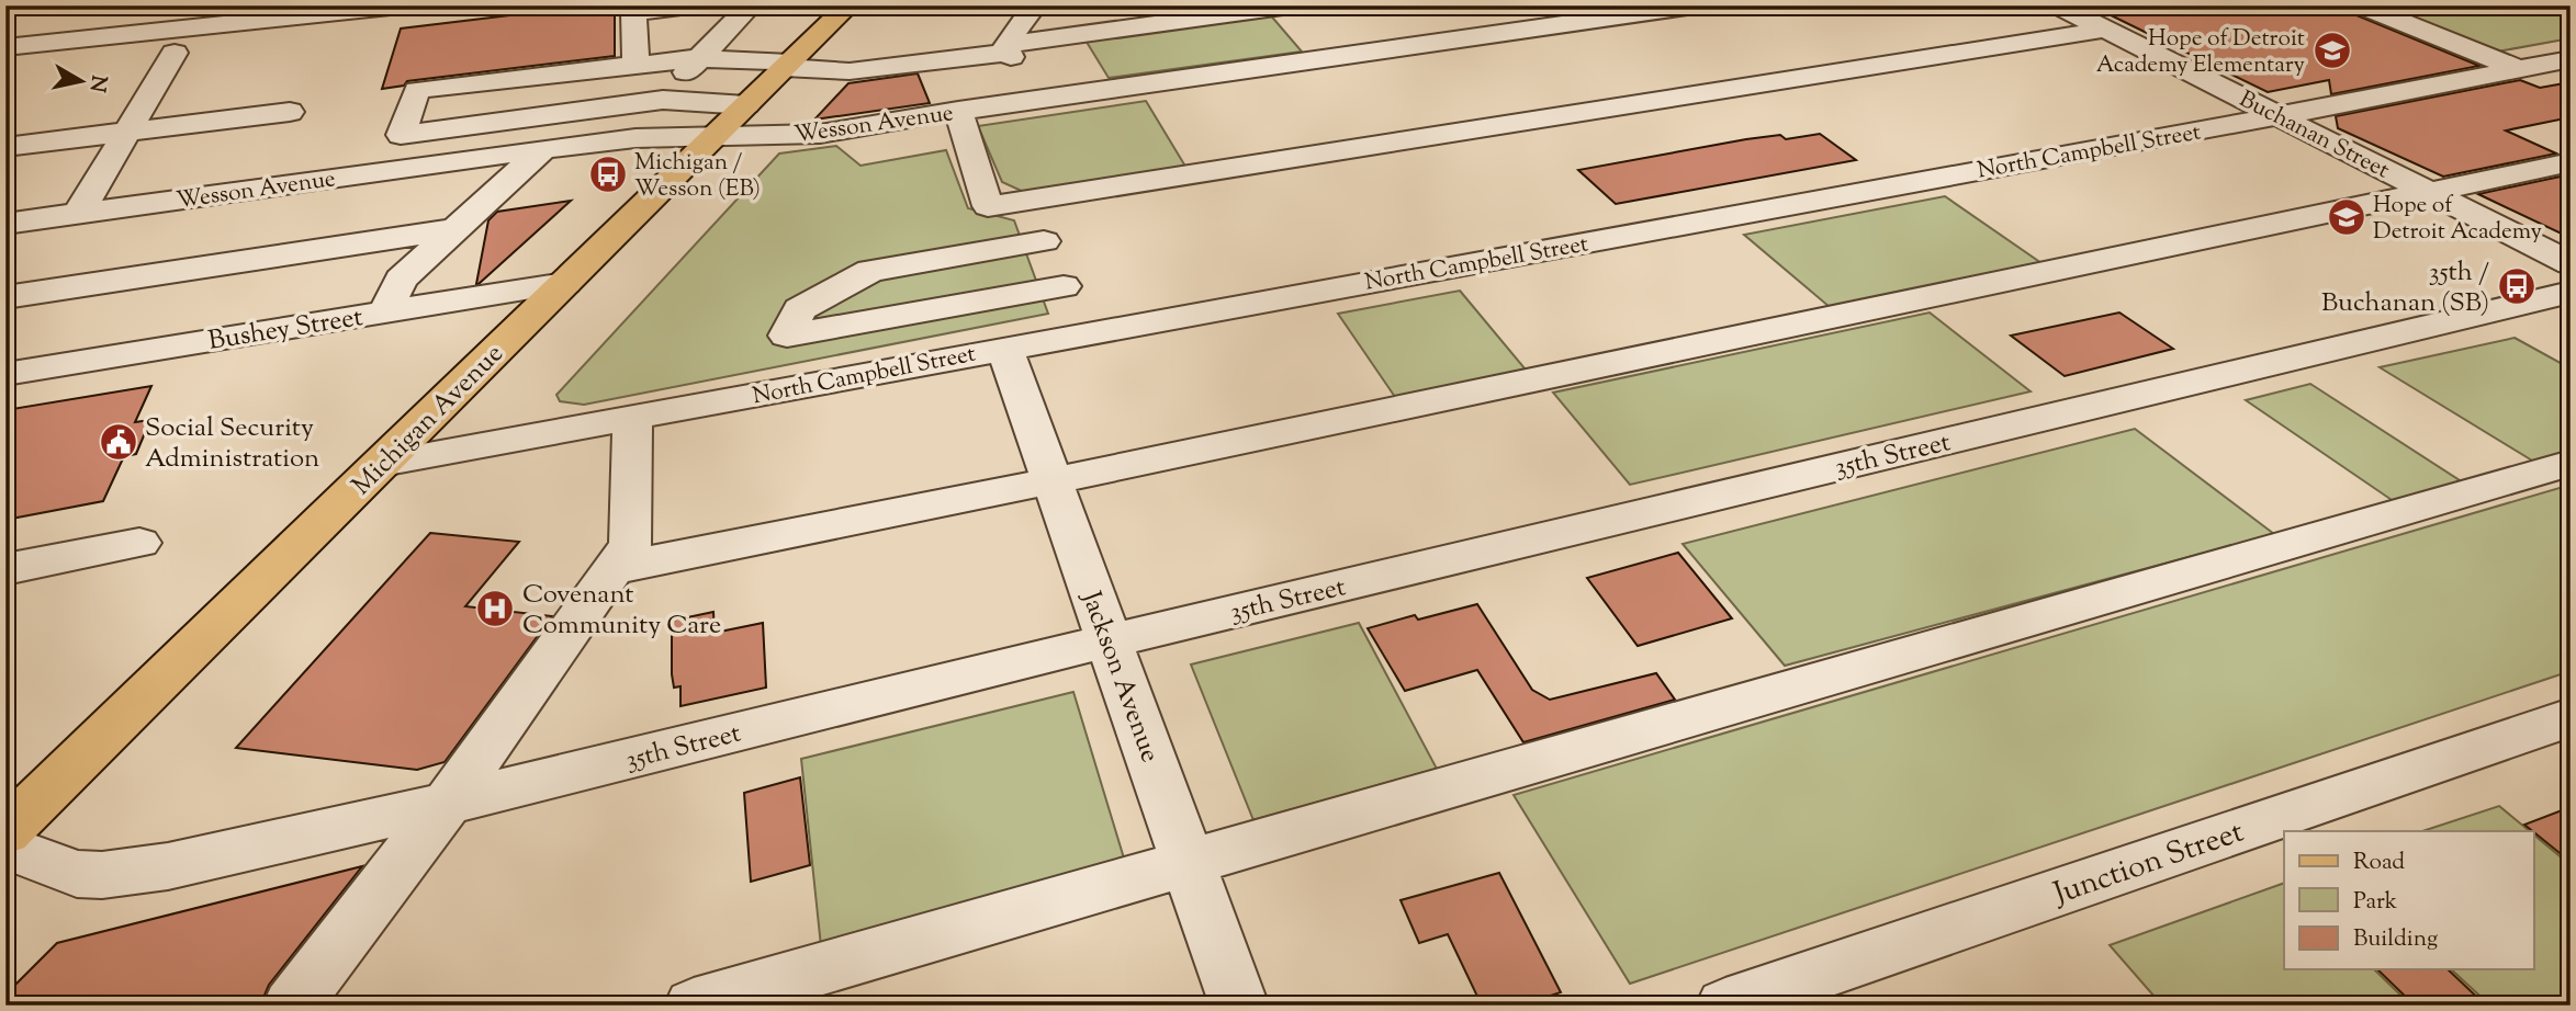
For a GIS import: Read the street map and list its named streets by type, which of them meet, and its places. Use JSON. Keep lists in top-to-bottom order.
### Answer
{
  "streets": {
    "main road": ["Michigan Avenue"],
    "street": [
      "Wesson Avenue",
      "Buchanan Street",
      "North Campbell Street",
      "Bushey Street",
      "35th Street",
      "Jackson Avenue",
      "Junction Street"
    ]
  },
  "crossings": [
    ["Wesson Avenue", "Michigan Avenue"],
    ["Buchanan Street", "North Campbell Street"],
    ["North Campbell Street", "Michigan Avenue"],
    ["North Campbell Street", "Jackson Avenue"],
    ["Bushey Street", "Michigan Avenue"],
    ["35th Street", "Jackson Avenue"]
  ],
  "places": {
    "school or university": ["Hope of Detroit Academy Elementary", "Hope of Detroit Academy"],
    "bus stop": ["Michigan / Wesson (EB)", "35th / Buchanan (SB)"],
    "public building": ["Social Security Administration"],
    "hospital": ["Covenant Community Care"]
  },
  "legend": ["Road", "Park", "Building"],
  "north": "right"
}
